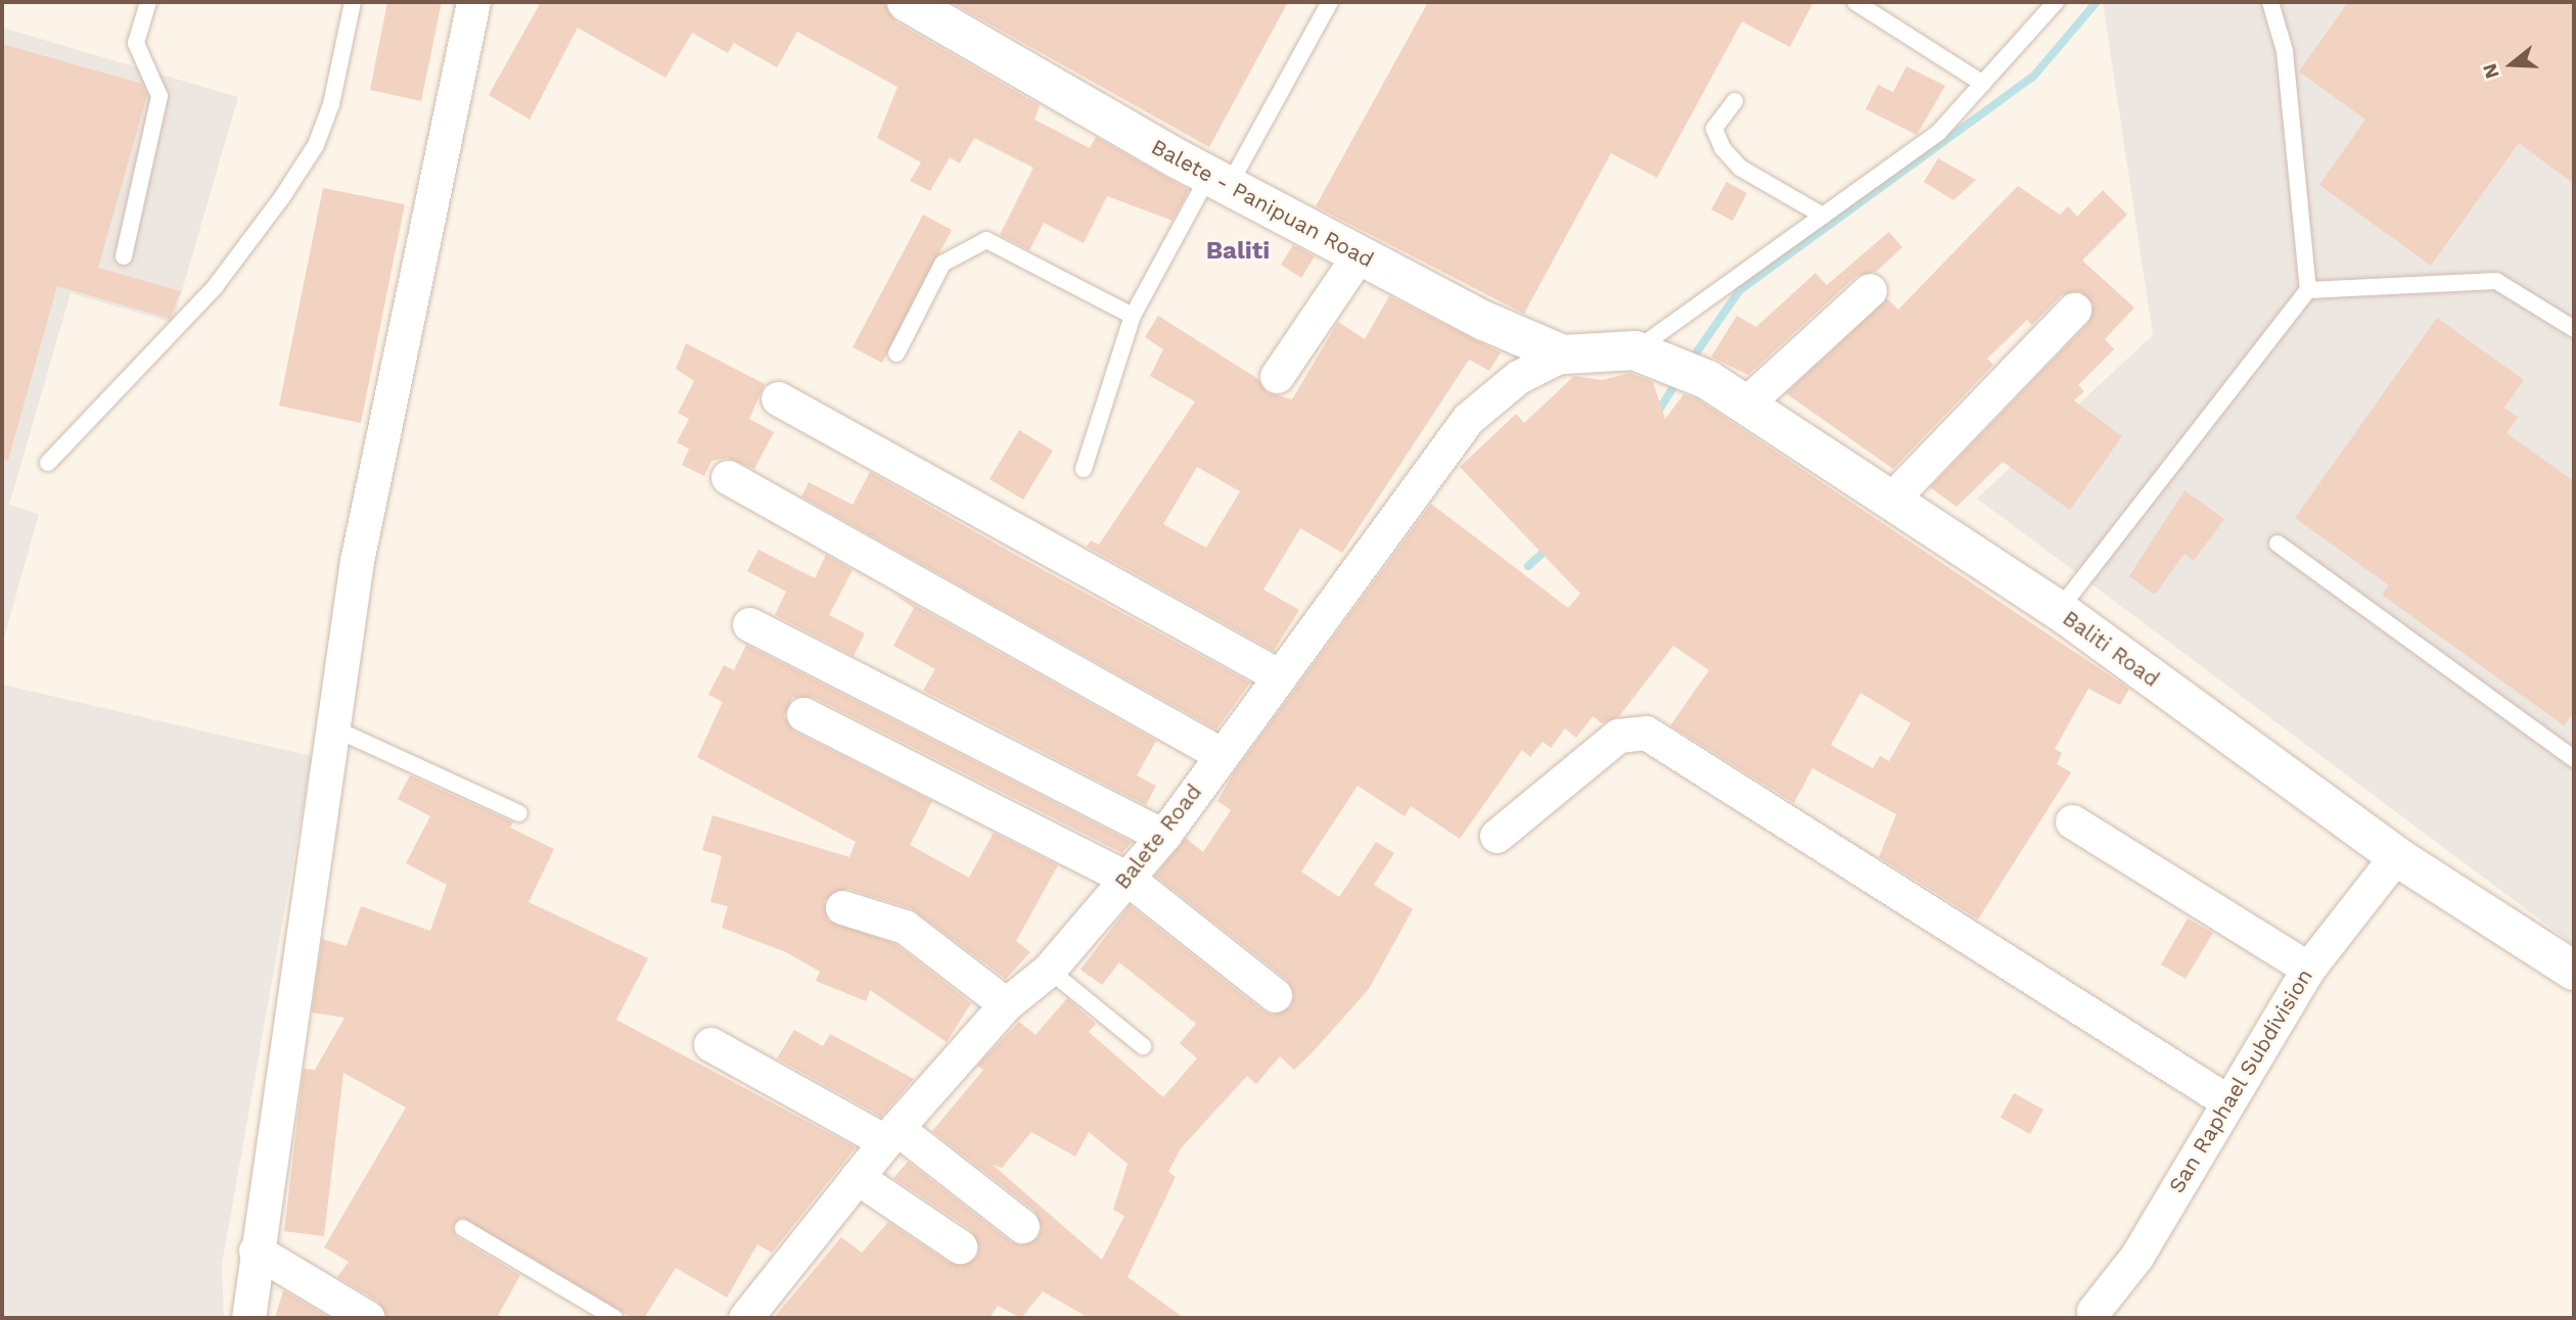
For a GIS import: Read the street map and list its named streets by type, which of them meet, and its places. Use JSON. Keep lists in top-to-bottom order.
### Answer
{
  "streets": {
    "main road": ["Balete - Panipuan Road", "Baliti Road"],
    "street": ["Balete Road", "San Raphael Subdivision"]
  },
  "crossings": [
    ["Balete - Panipuan Road", "Baliti Road"],
    ["Balete - Panipuan Road", "Balete Road"],
    ["Baliti Road", "San Raphael Subdivision"]
  ],
  "districts": ["Baliti"],
  "north": "left"
}
